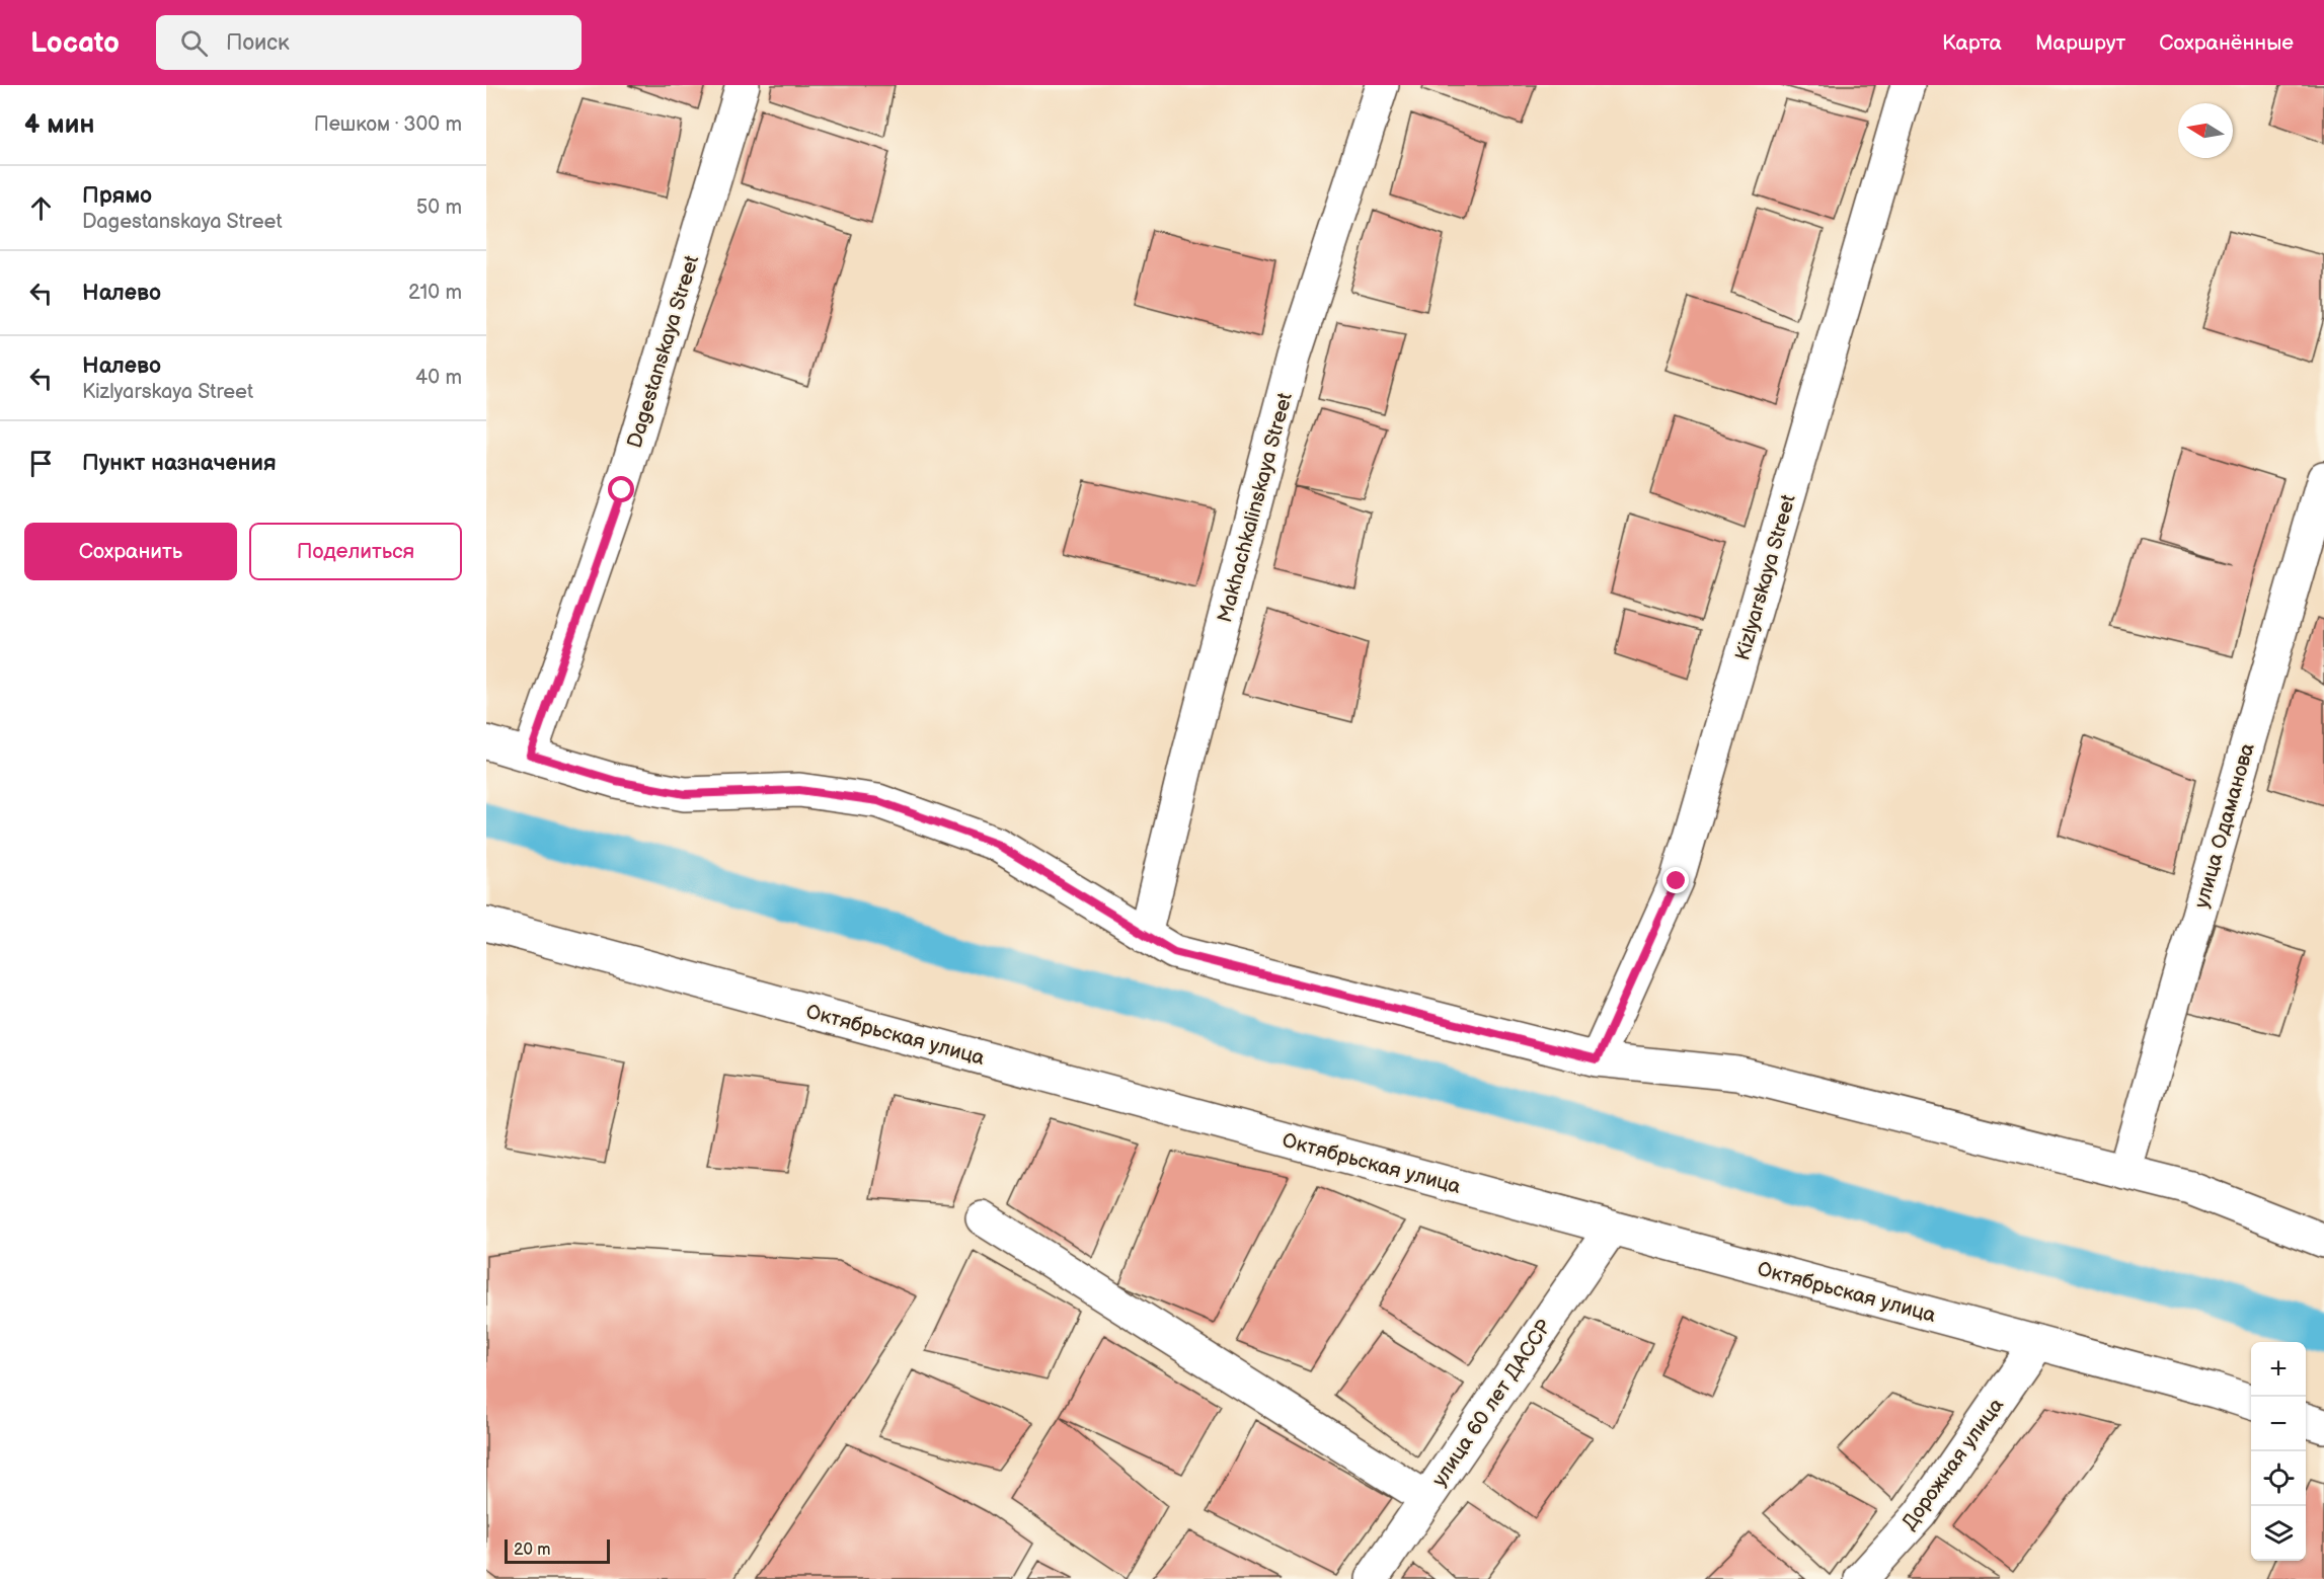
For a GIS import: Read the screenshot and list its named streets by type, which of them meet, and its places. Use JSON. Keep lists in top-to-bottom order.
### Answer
{
  "streets": {
    "street": [
      "Dagestanskaya Street",
      "Makhachkalinskaya Street",
      "Kizlyarskaya Street",
      "улица Одаманова",
      "Октябрьская улица",
      "улица 60 лет ДАССР",
      "Дорожная улица"
    ]
  },
  "crossings": [
    ["Октябрьская улица", "улица 60 лет ДАССР"],
    ["Октябрьская улица", "Дорожная улица"]
  ],
  "scale_bar": "20 m",
  "north": "left",
  "page": {
    "header": "Locato",
    "search": "Поиск",
    "nav": ["Карта", "Маршрут", "Сохранённые"],
    "heading": ["4 мин", "Пешком · 300 m"],
    "list": [
      ["Прямо", "Dagestanskaya Street", "50 m"],
      ["Налево", "210 m"],
      ["Налево", "Kizlyarskaya Street", "40 m"],
      "Пункт назначения"
    ],
    "buttons": ["Сохранить", "Поделиться"],
    "map_buttons": ["+", "−"],
    "scale": "20 m"
  }
}
